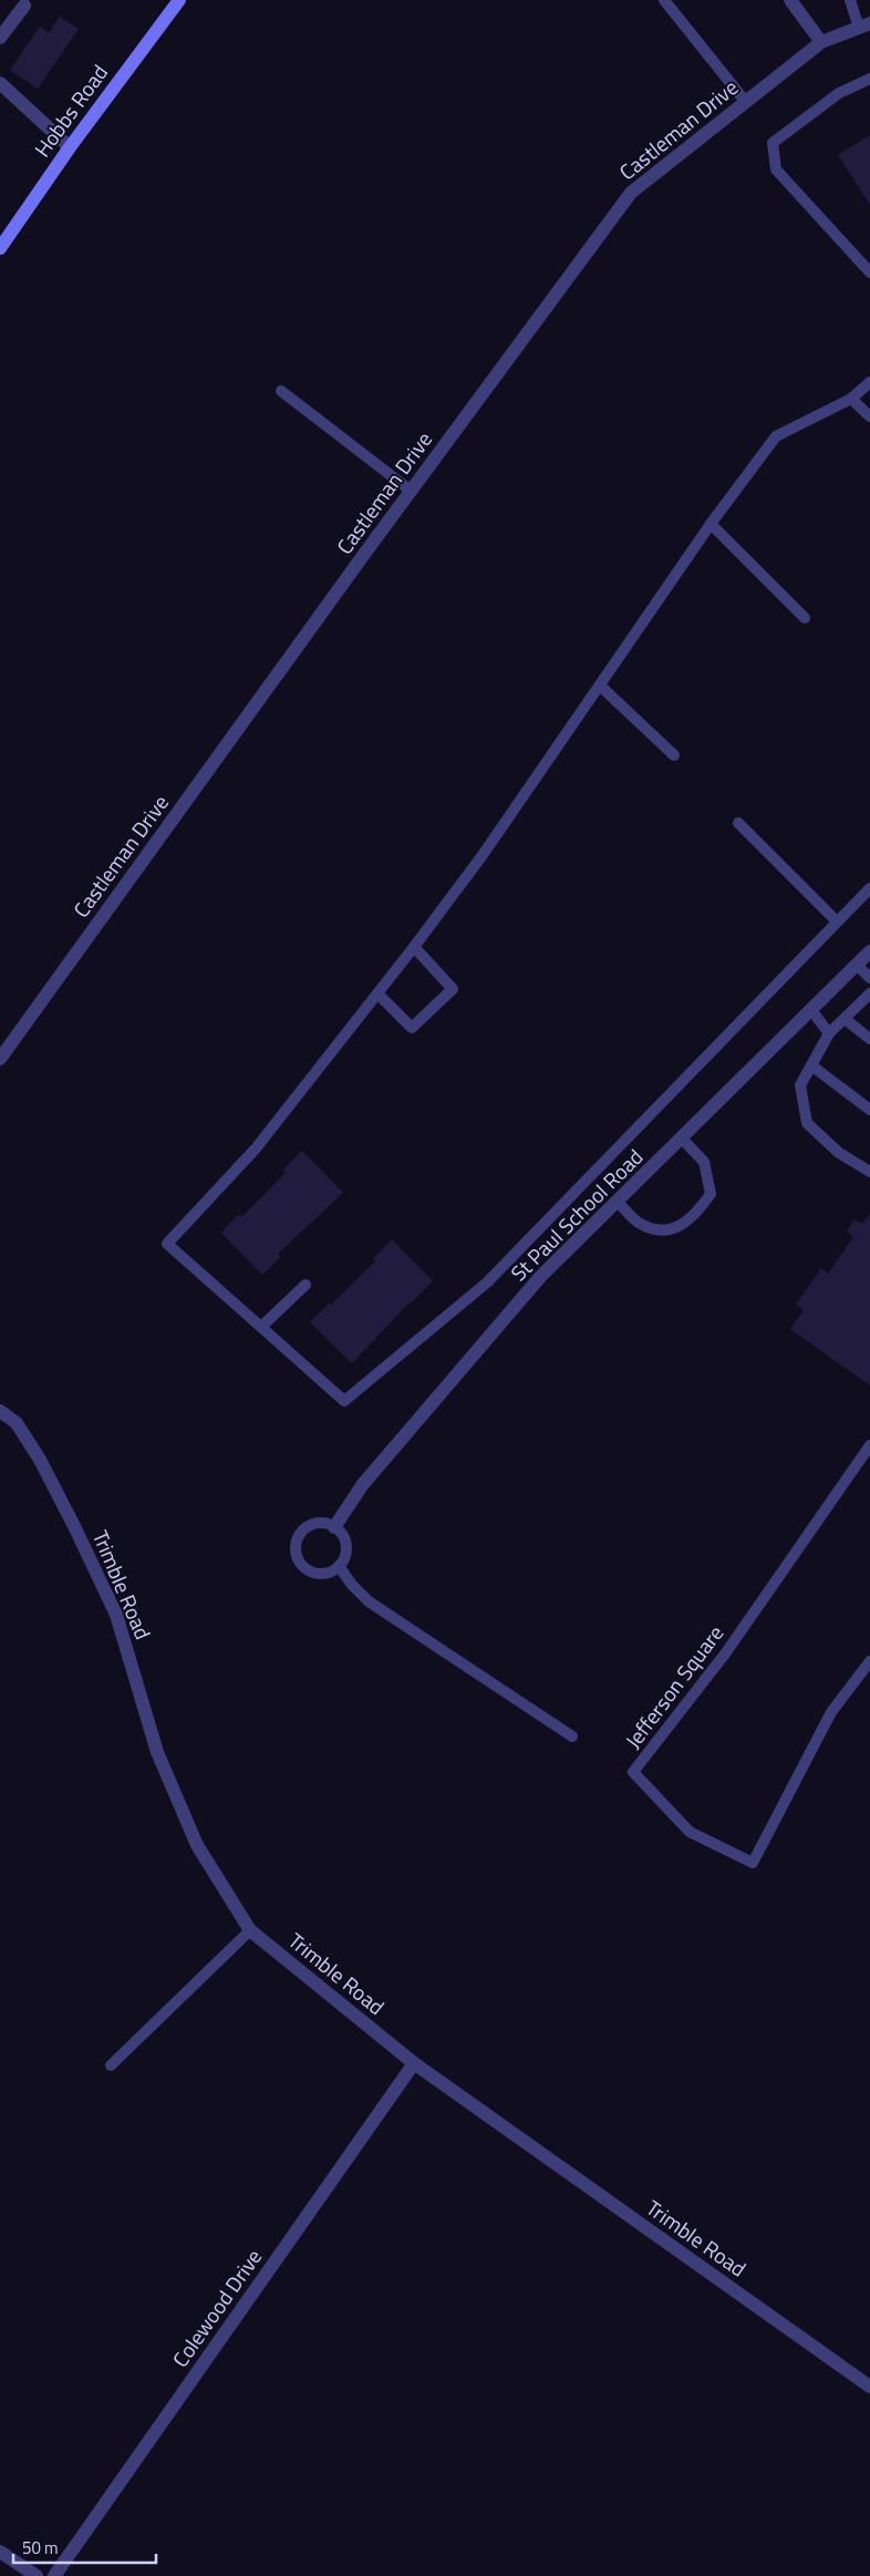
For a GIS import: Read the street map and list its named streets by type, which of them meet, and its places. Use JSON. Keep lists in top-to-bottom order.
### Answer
{
  "streets": {
    "street": [
      "Hobbs Road",
      "Castleman Drive",
      "St Paul School Road",
      "Trimble Road",
      "Colewood Drive"
    ],
    "lane": ["Jefferson Square"]
  },
  "crossings": [
    ["Trimble Road", "Colewood Drive"]
  ],
  "scale_bar": "50 m"
}
